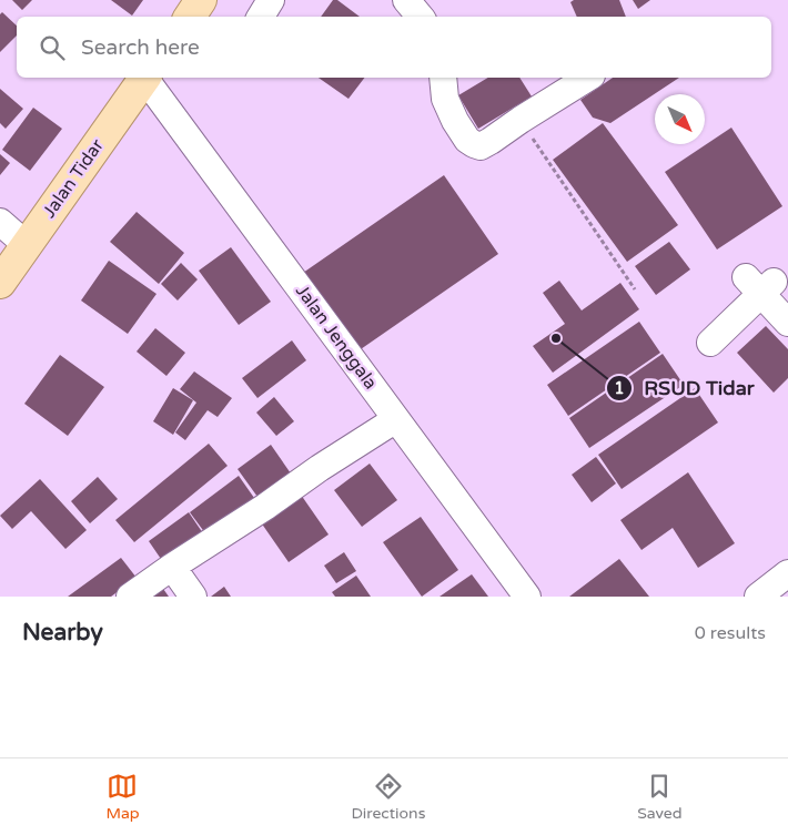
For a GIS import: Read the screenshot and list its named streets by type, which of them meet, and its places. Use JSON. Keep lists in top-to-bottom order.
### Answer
{
  "streets": {
    "main road": ["Jalan Tidar"],
    "street": ["Jalan Jenggala"]
  },
  "places": ["RSUD Tidar"],
  "north": "bottom right",
  "page": {
    "search": "Search here",
    "heading": ["Nearby", "0 results"],
    "nav": ["Map", "Directions", "Saved"]
  }
}
